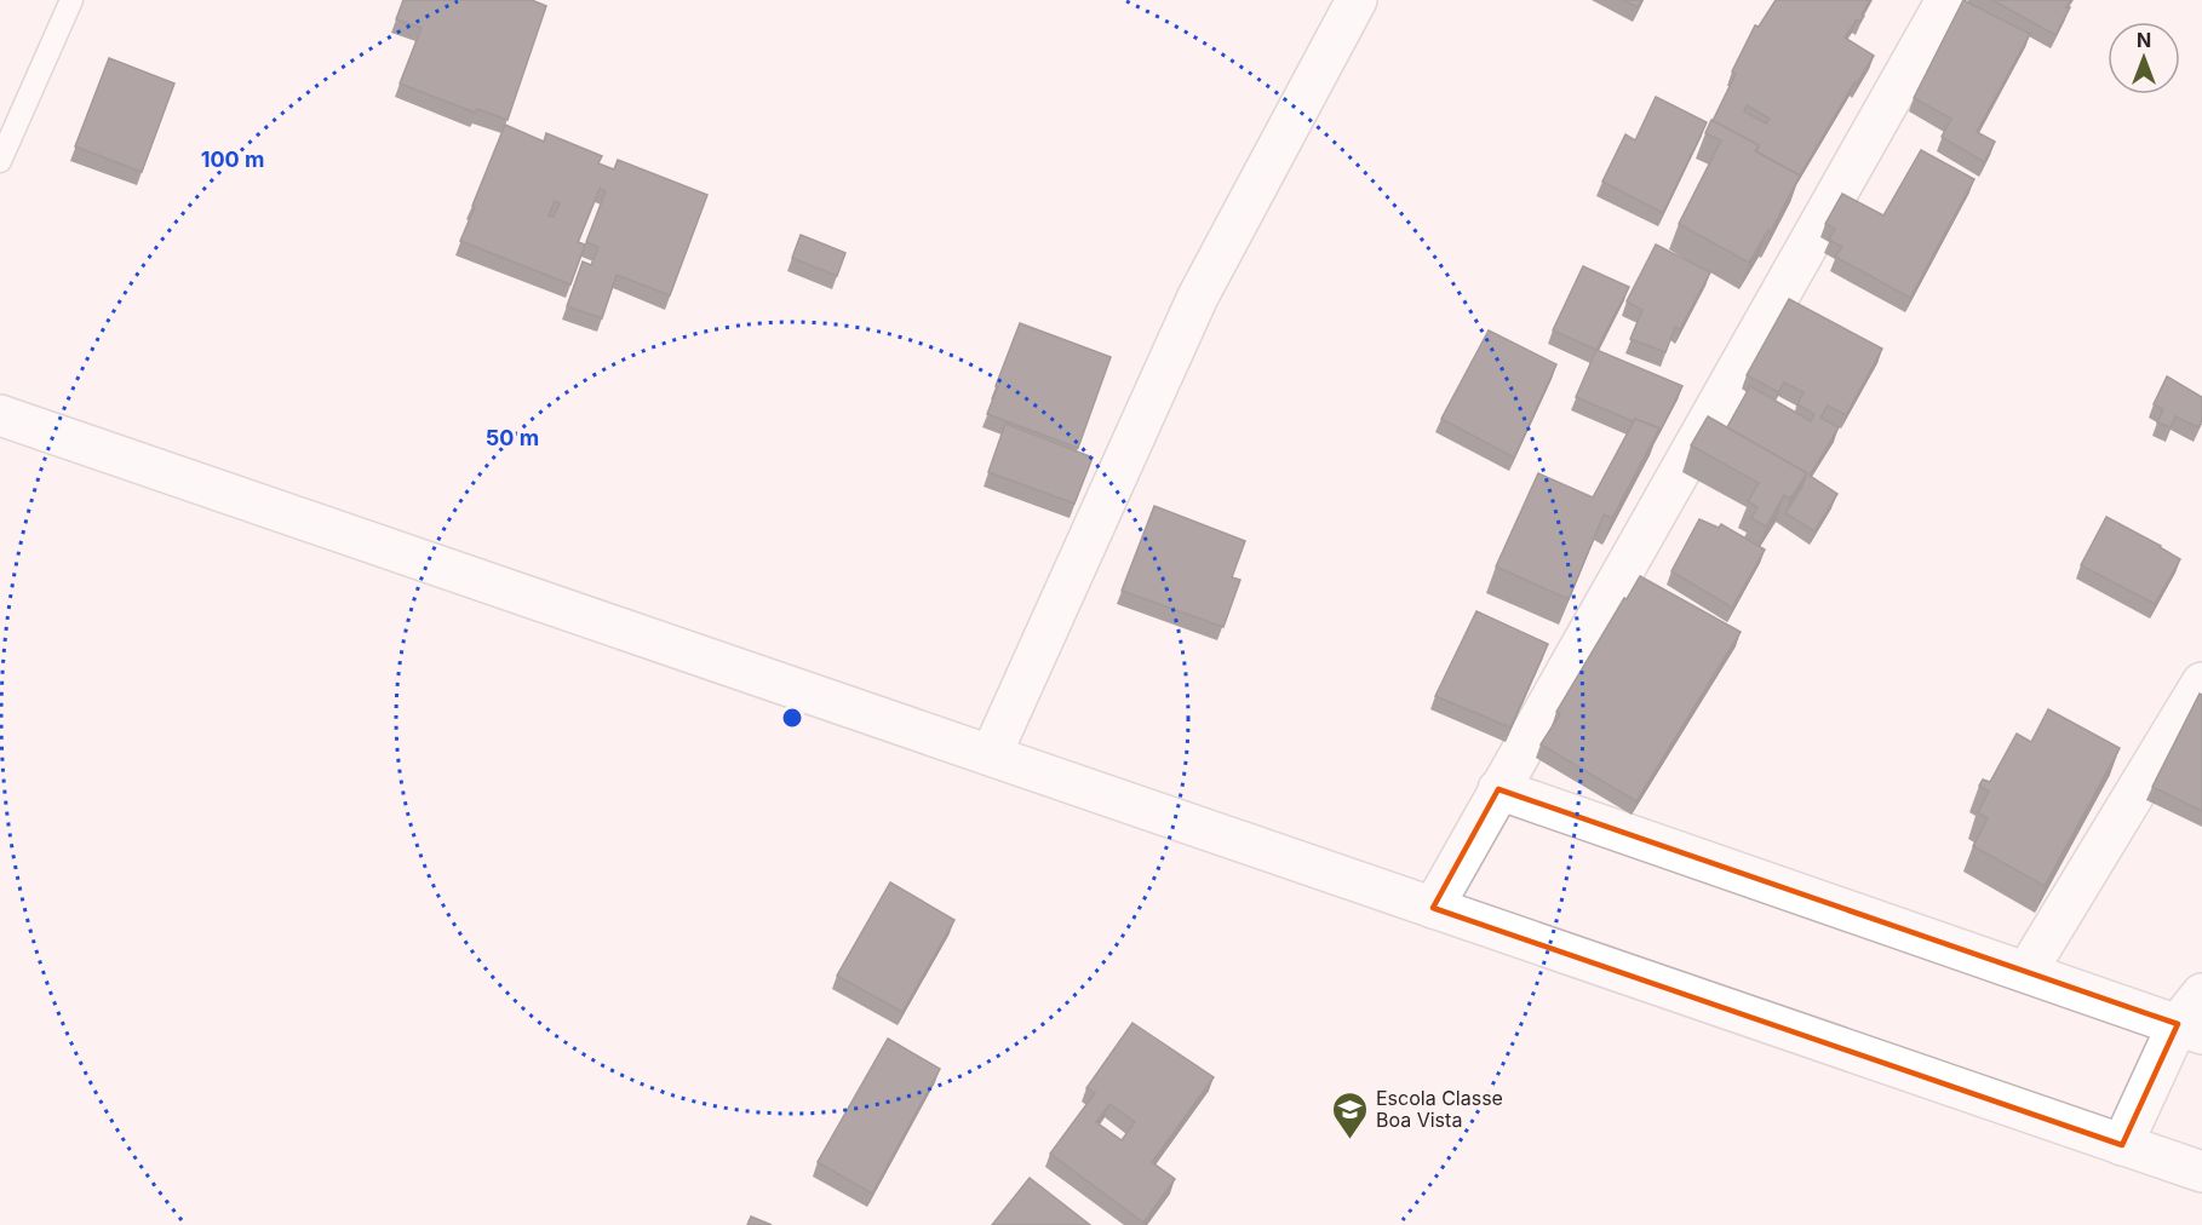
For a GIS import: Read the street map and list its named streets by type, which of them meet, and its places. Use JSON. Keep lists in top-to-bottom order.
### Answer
{
  "places": {
    "school or university": ["Escola Classe Boa Vista"]
  },
  "north": "top",
  "rings": ["100 m", "50 m"]
}
